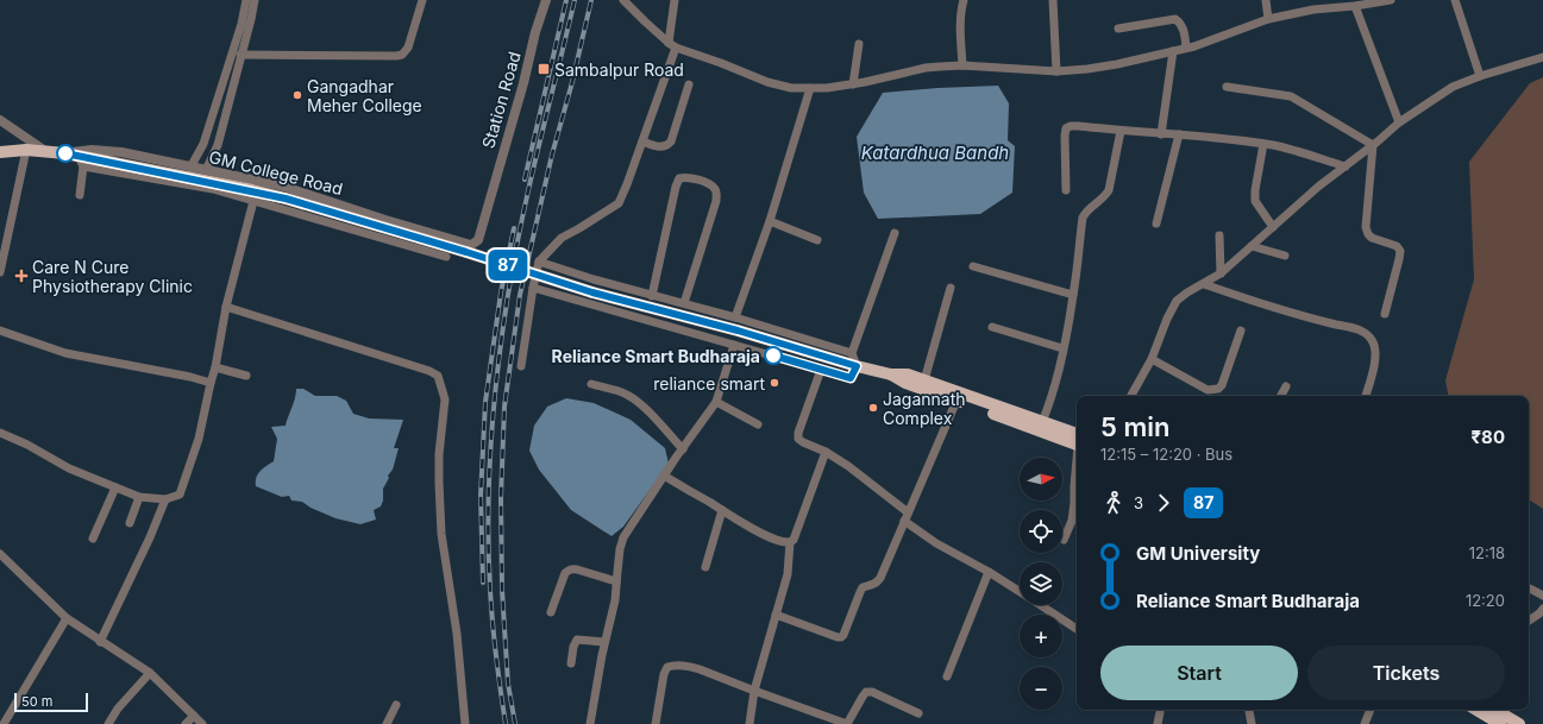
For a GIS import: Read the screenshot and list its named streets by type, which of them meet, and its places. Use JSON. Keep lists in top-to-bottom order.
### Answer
{
  "streets": {
    "street": ["Station Road", "GM College Road"]
  },
  "crossings": [
    ["Station Road", "GM College Road"]
  ],
  "water": ["Katardhua Bandh"],
  "places": {
    "transit": ["Sambalpur Road"],
    "other": [
      "Gangadhar Meher College",
      "Reliance Smart Budharaja",
      "reliance smart",
      "Jagannath Complex"
    ],
    "health": ["Care N Cure Physiotherapy Clinic"]
  },
  "lines": ["bus line 87"],
  "scale_bar": "50 m",
  "north": "right",
  "page": {
    "on_map": "87",
    "heading": ["5 min", "12:15 – 12:20 · Bus", "₹80"],
    "map_buttons": ["+", "−"],
    "legs": ["3", "87"],
    "list": [
      {
        "name": "GM University",
        "value": "12:18"
      },
      {
        "name": "Reliance Smart Budharaja",
        "value": "12:20"
      }
    ],
    "buttons": ["Start", "Tickets"],
    "scale": "50 m"
  }
}
